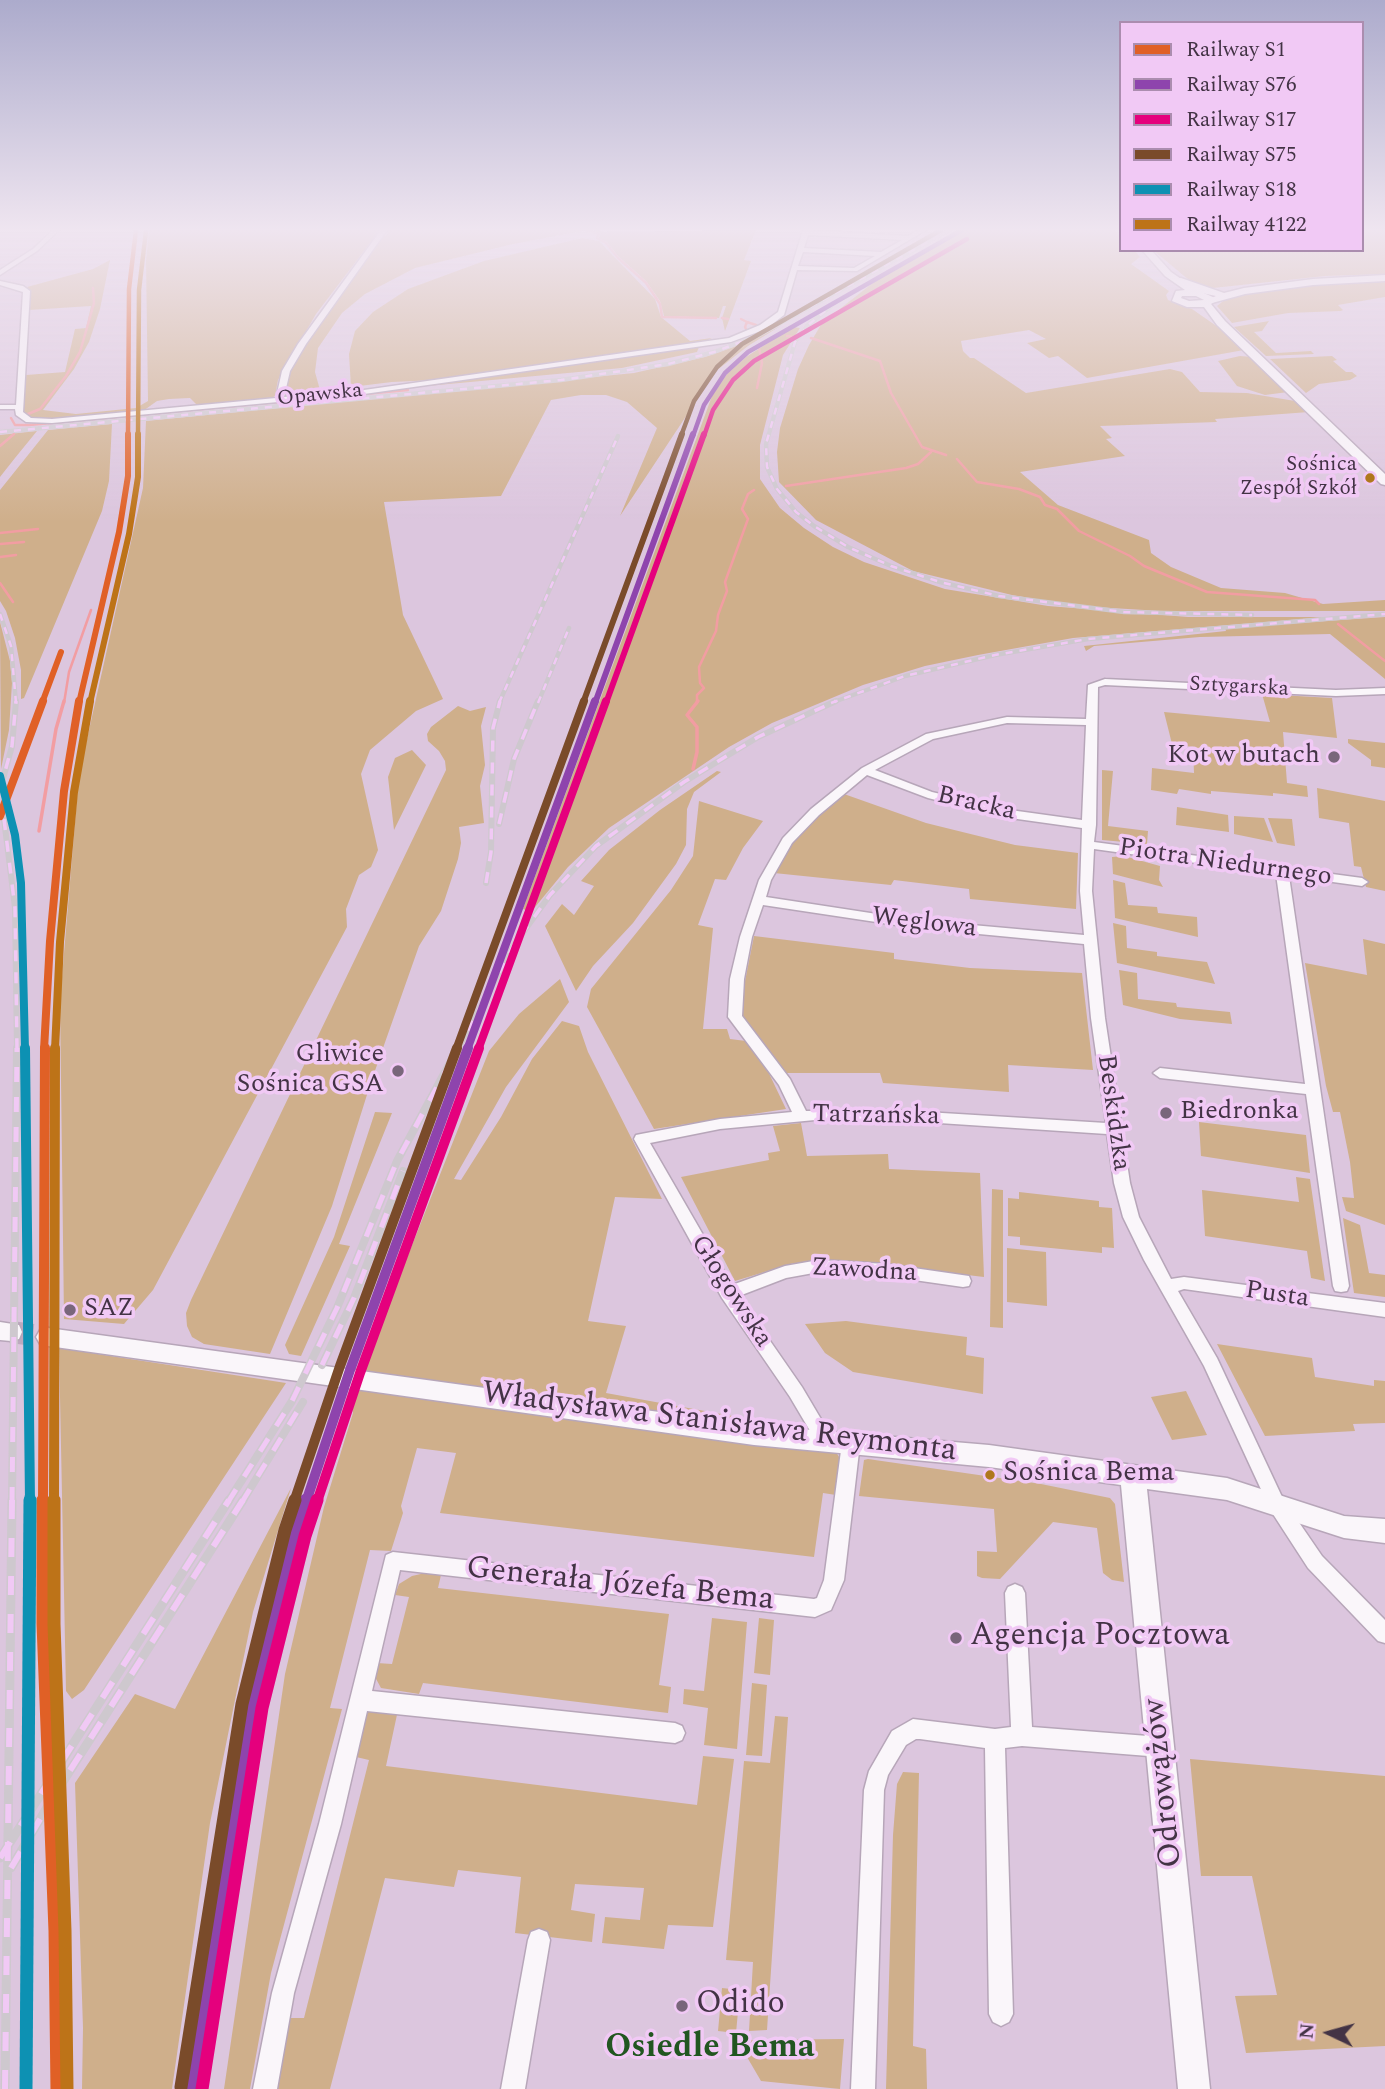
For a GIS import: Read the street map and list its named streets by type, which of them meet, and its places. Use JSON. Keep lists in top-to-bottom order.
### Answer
{
  "streets": {
    "street": [
      "Opawska",
      "Sztygarska",
      "Bracka",
      "Piotra Niedurnego",
      "Węglowa",
      "Beskidzka",
      "Tatrzańska",
      "Zawodna",
      "Głogowska",
      "Pusta",
      "Władysława Stanisława Reymonta",
      "Generała Józefa Bema",
      "Odrowążów"
    ]
  },
  "crossings": [
    ["Sztygarska", "Beskidzka"],
    ["Bracka", "Beskidzka"],
    ["Piotra Niedurnego", "Beskidzka"],
    ["Węglowa", "Beskidzka"],
    ["Beskidzka", "Tatrzańska"],
    ["Beskidzka", "Pusta"],
    ["Beskidzka", "Władysława Stanisława Reymonta"],
    ["Tatrzańska", "Głogowska"],
    ["Zawodna", "Głogowska"],
    ["Głogowska", "Władysława Stanisława Reymonta"],
    ["Władysława Stanisława Reymonta", "Generała Józefa Bema"],
    ["Władysława Stanisława Reymonta", "Odrowążów"]
  ],
  "districts": ["Osiedle Bema"],
  "places": [
    "Sośnica Zespół Szkół",
    "Kot w butach",
    "Gliwice Sośnica GSA",
    "Biedronka",
    "SAZ",
    "Sośnica Bema",
    "Agencja Pocztowa",
    "Odido"
  ],
  "lines": [
    "rail line S1",
    "rail line S76",
    "rail line S17",
    "rail line S75",
    "rail line 4122",
    "rail line S18"
  ],
  "legend": [
    "Railway S1",
    "Railway S76",
    "Railway S17",
    "Railway S75",
    "Railway S18",
    "Railway 4122"
  ],
  "north": "left"
}
